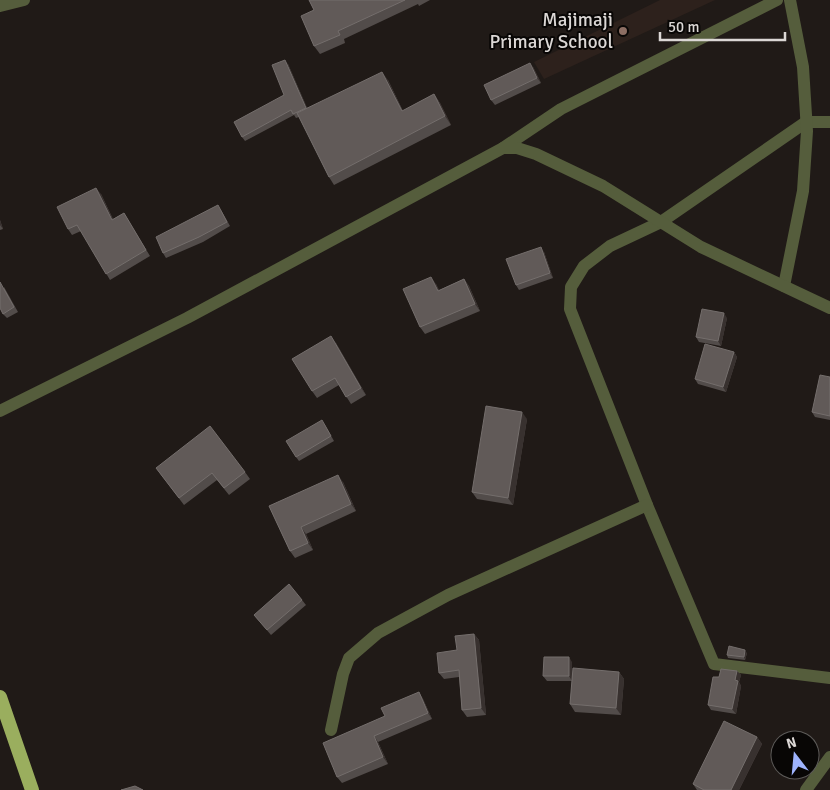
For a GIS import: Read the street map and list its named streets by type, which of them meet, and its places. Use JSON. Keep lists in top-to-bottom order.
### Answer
{
  "places": ["Majimaji Primary School"],
  "scale_bar": "50 m",
  "north": "top"
}
